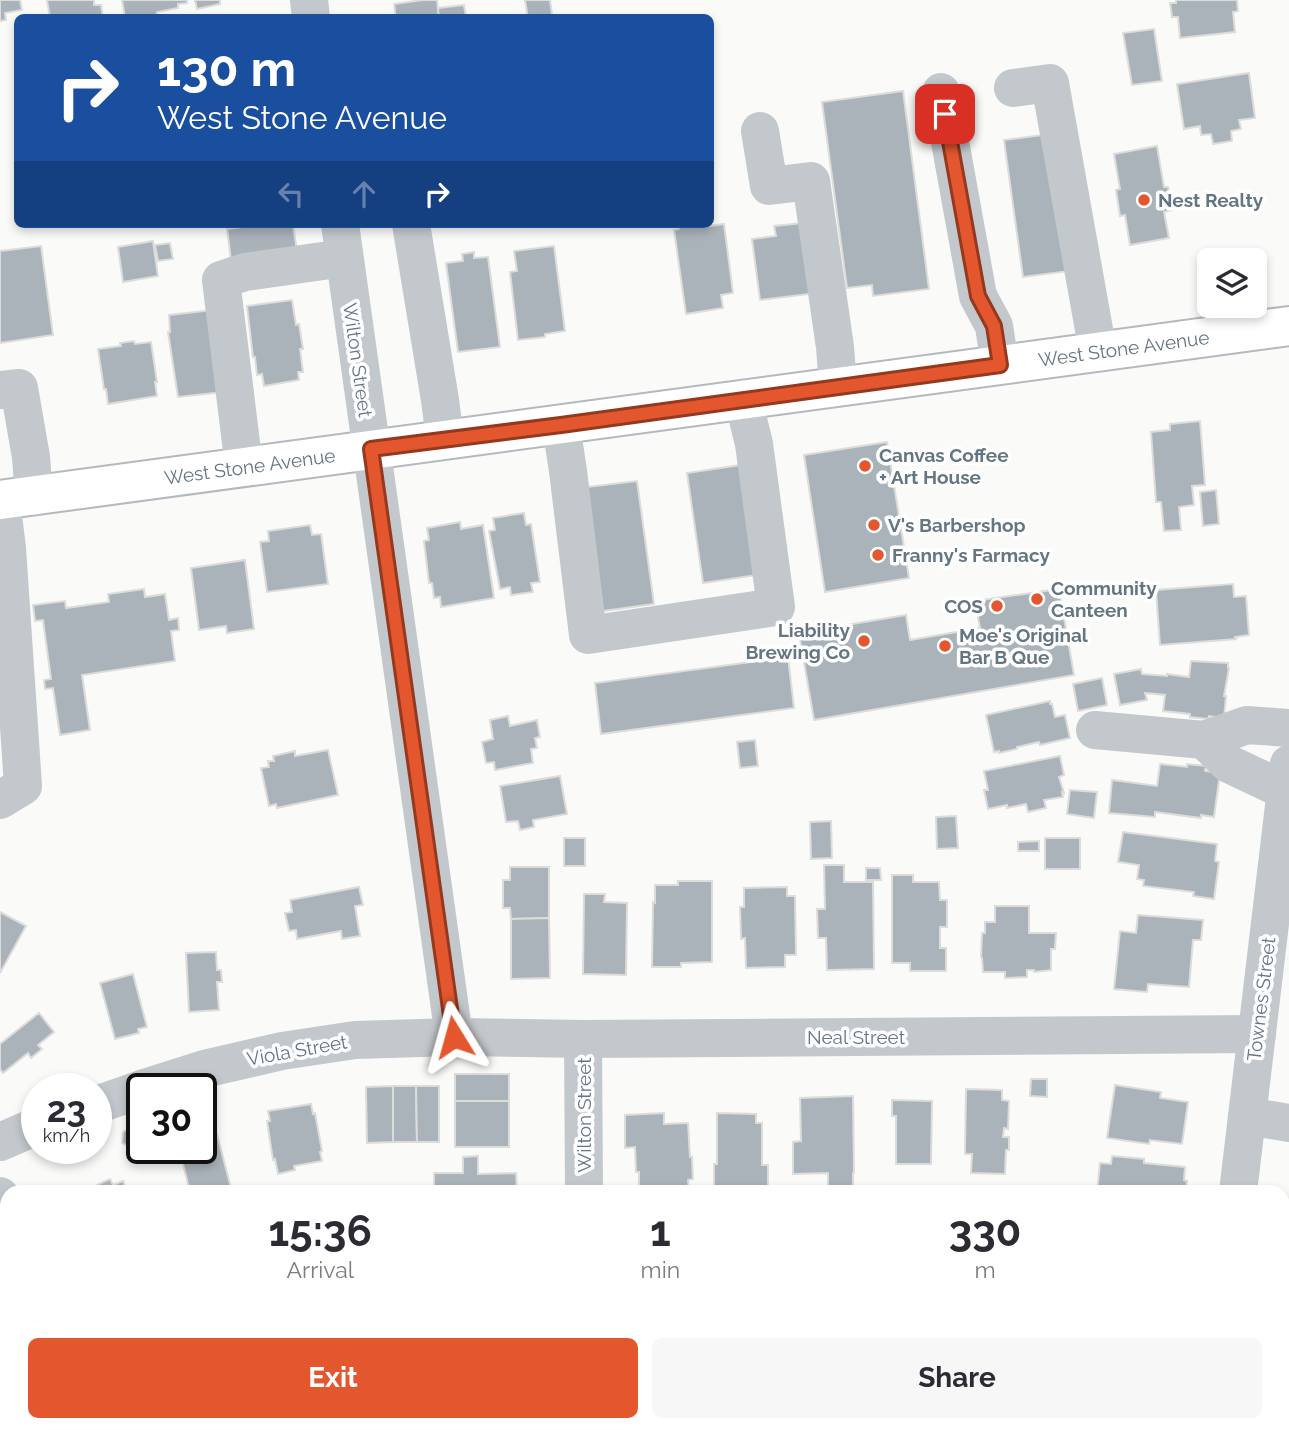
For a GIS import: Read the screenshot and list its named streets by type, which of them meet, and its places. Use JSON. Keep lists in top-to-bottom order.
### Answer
{
  "streets": {
    "highway": ["West Stone Avenue"],
    "street": [
      "Wilton Street",
      "Townes Street",
      "Neal Street",
      "Viola Street"
    ]
  },
  "crossings": [
    ["West Stone Avenue", "Wilton Street"],
    ["Wilton Street", "Neal Street"],
    ["Wilton Street", "Viola Street"],
    ["Townes Street", "Neal Street"],
    ["Neal Street", "Viola Street"]
  ],
  "places": [
    "Nest Realty",
    "Canvas Coffee + Art House",
    "V's Barbershop",
    "Franny's Farmacy",
    "Community Canteen",
    "COS",
    "Liability Brewing Co",
    "Moe's Original Bar B Que"
  ],
  "page": {
    "turn": ["130 m", "West Stone Avenue"],
    "speed": "23 km/h",
    "limit": "30",
    "eta": [
      "15:36",
      "Arrival",
      "1",
      "min",
      "330",
      "m"
    ],
    "buttons": ["Exit", "Share"]
  }
}
